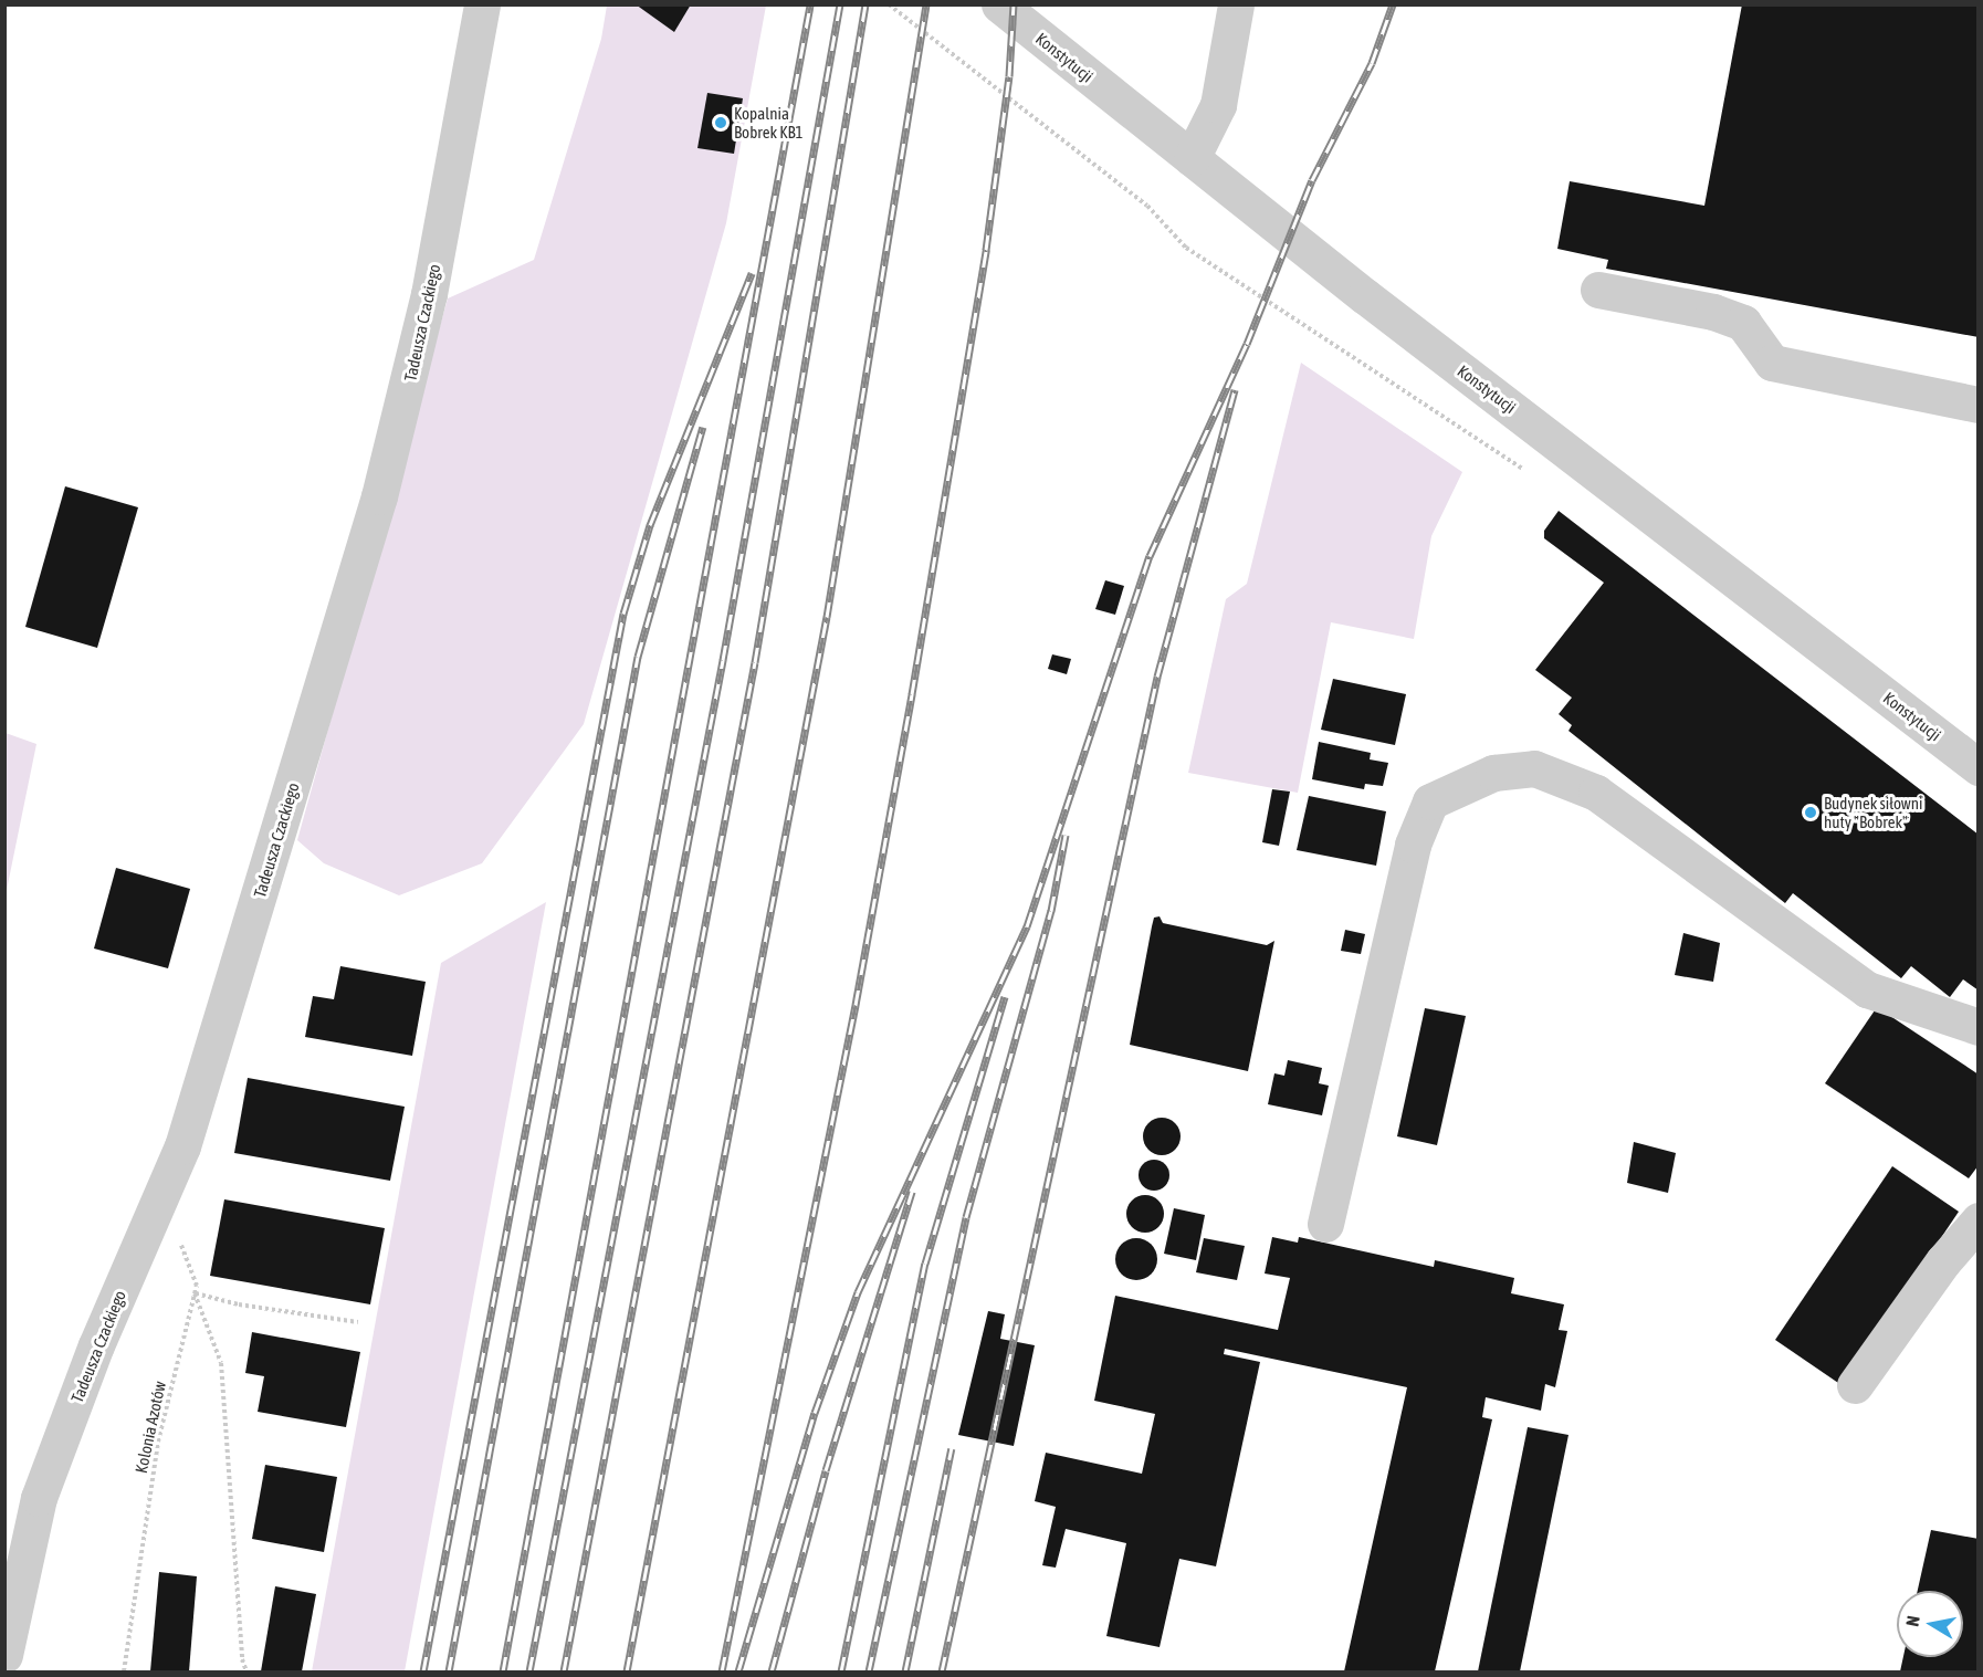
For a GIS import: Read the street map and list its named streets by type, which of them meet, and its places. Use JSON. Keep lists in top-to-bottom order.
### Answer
{
  "streets": {
    "street": ["Konstytucji", "Tadeusza Czackiego"],
    "path": ["Kolonia Azotów"]
  },
  "crossings": [
    ["Tadeusza Czackiego", "Kolonia Azotów"]
  ],
  "places": ["Kopalnia Bobrek KB1", "Budynek siłowni huty \"Bobrek\""],
  "north": "left"
}
